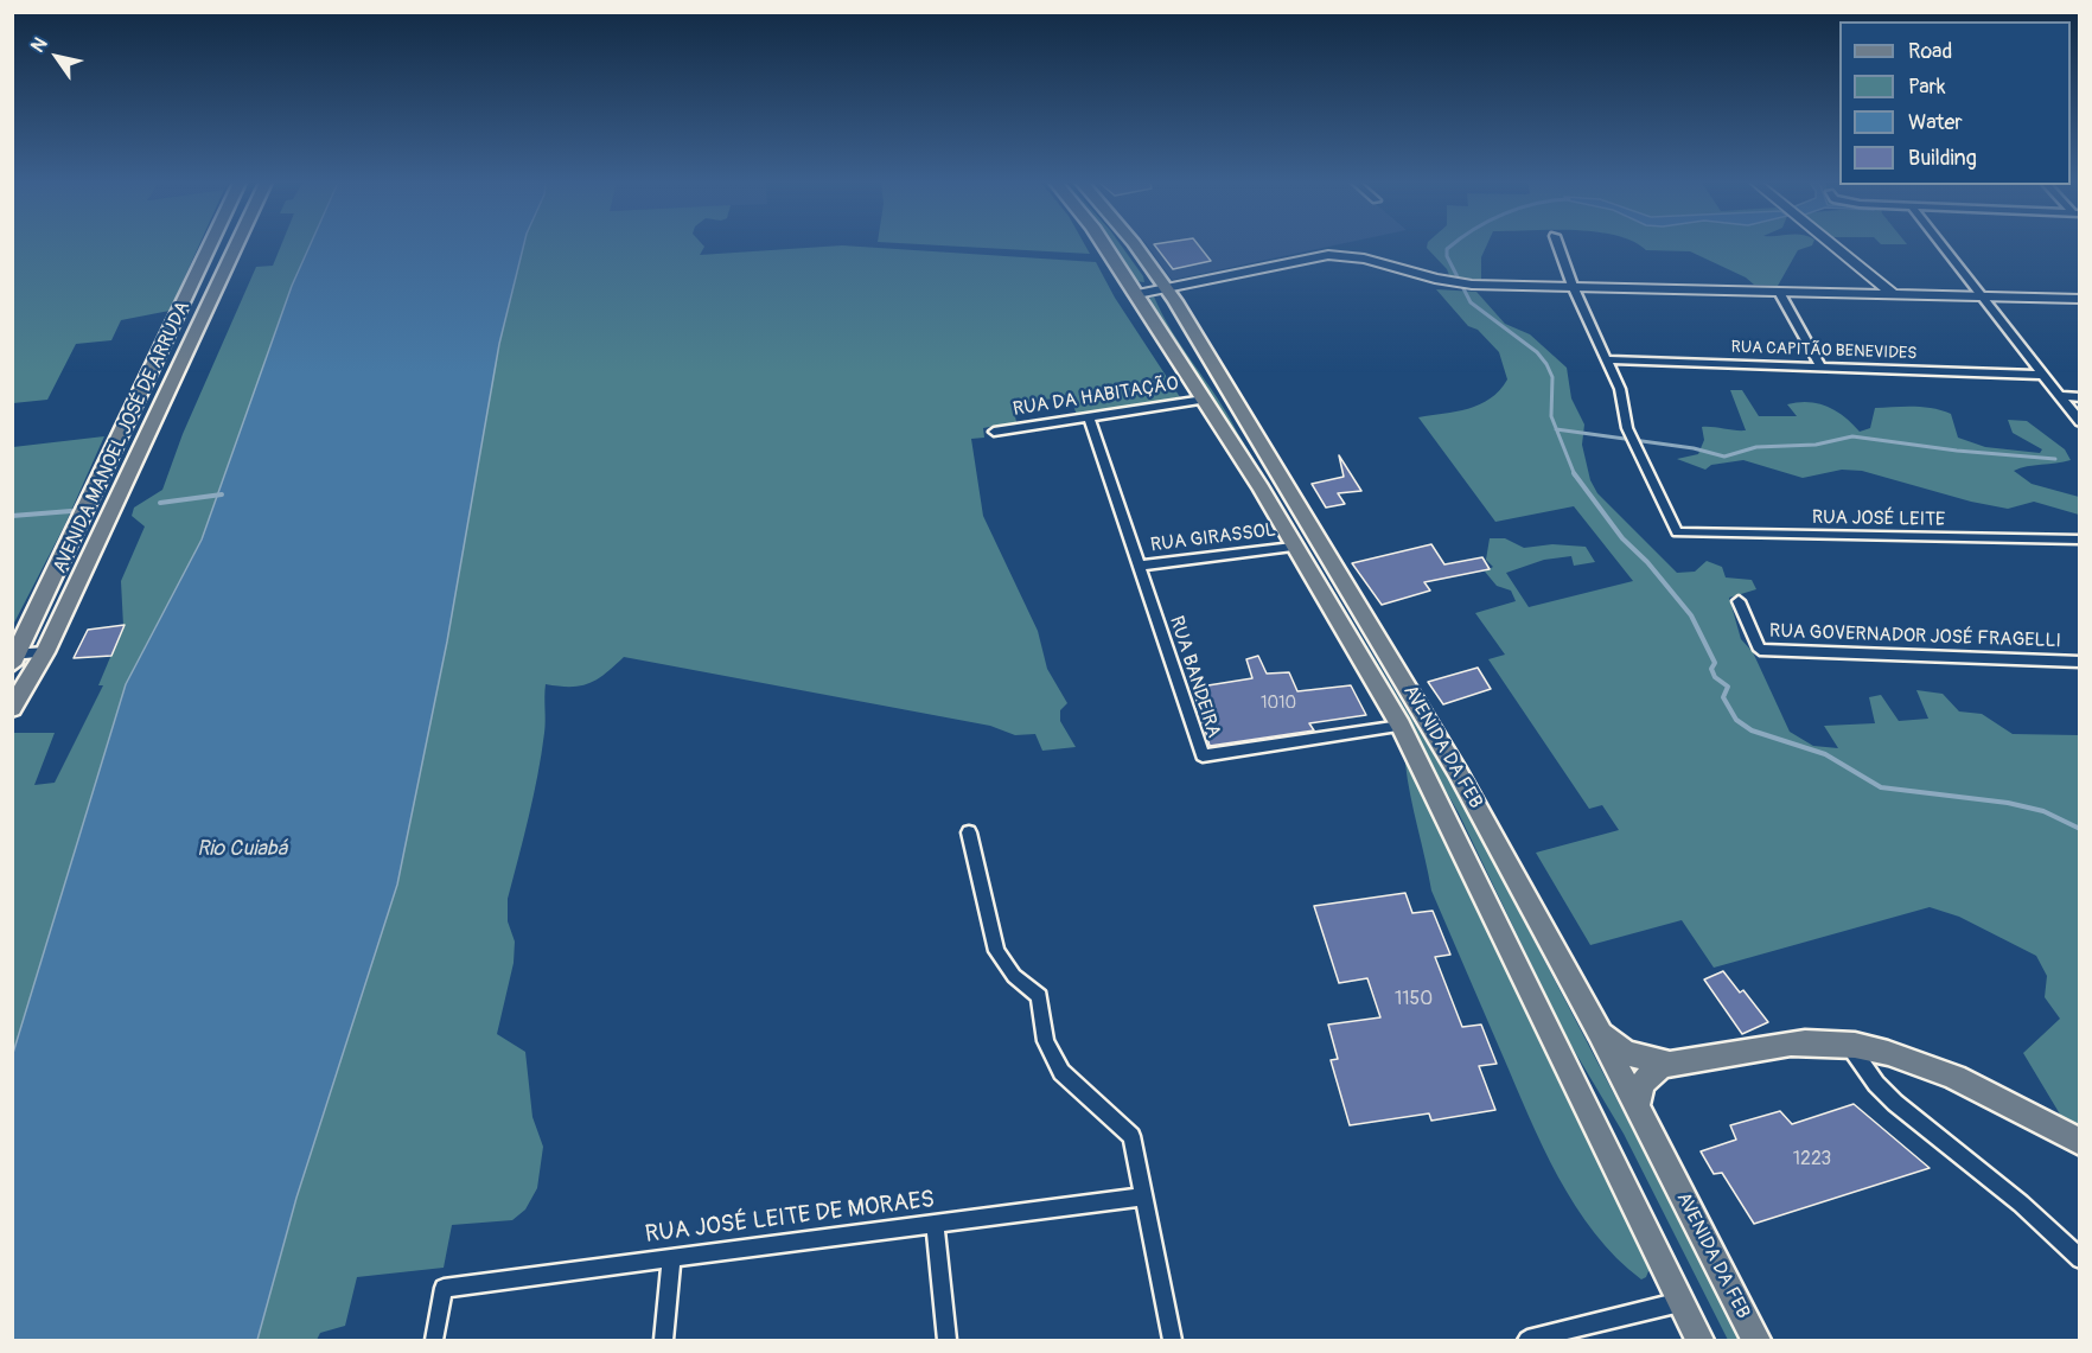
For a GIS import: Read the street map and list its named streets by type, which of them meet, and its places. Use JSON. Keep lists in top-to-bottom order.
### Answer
{
  "streets": {
    "main road": ["AVENIDA MANOEL JOSÉ DE ARRUDA", "AVENIDA DA FEB"],
    "street": [
      "RUA CAPITÃO BENEVIDES",
      "RUA DA HABITAÇÃO",
      "RUA JOSÉ LEITE",
      "RUA GIRASSOL",
      "RUA GOVERNADOR JOSÉ FRAGELLI",
      "RUA BANDEIRA",
      "RUA JOSÉ LEITE DE MORAES"
    ]
  },
  "crossings": [
    ["RUA CAPITÃO BENEVIDES", "RUA JOSÉ LEITE"],
    ["RUA DA HABITAÇÃO", "RUA BANDEIRA"],
    ["RUA DA HABITAÇÃO", "AVENIDA DA FEB"],
    ["RUA GIRASSOL", "RUA BANDEIRA"],
    ["RUA GIRASSOL", "AVENIDA DA FEB"],
    ["RUA BANDEIRA", "AVENIDA DA FEB"]
  ],
  "water": ["Rio Cuiabá"],
  "house_numbers": ["1010", "1150", "1223"],
  "legend": [
    "Road",
    "Park",
    "Water",
    "Building"
  ],
  "north": "top left"
}
